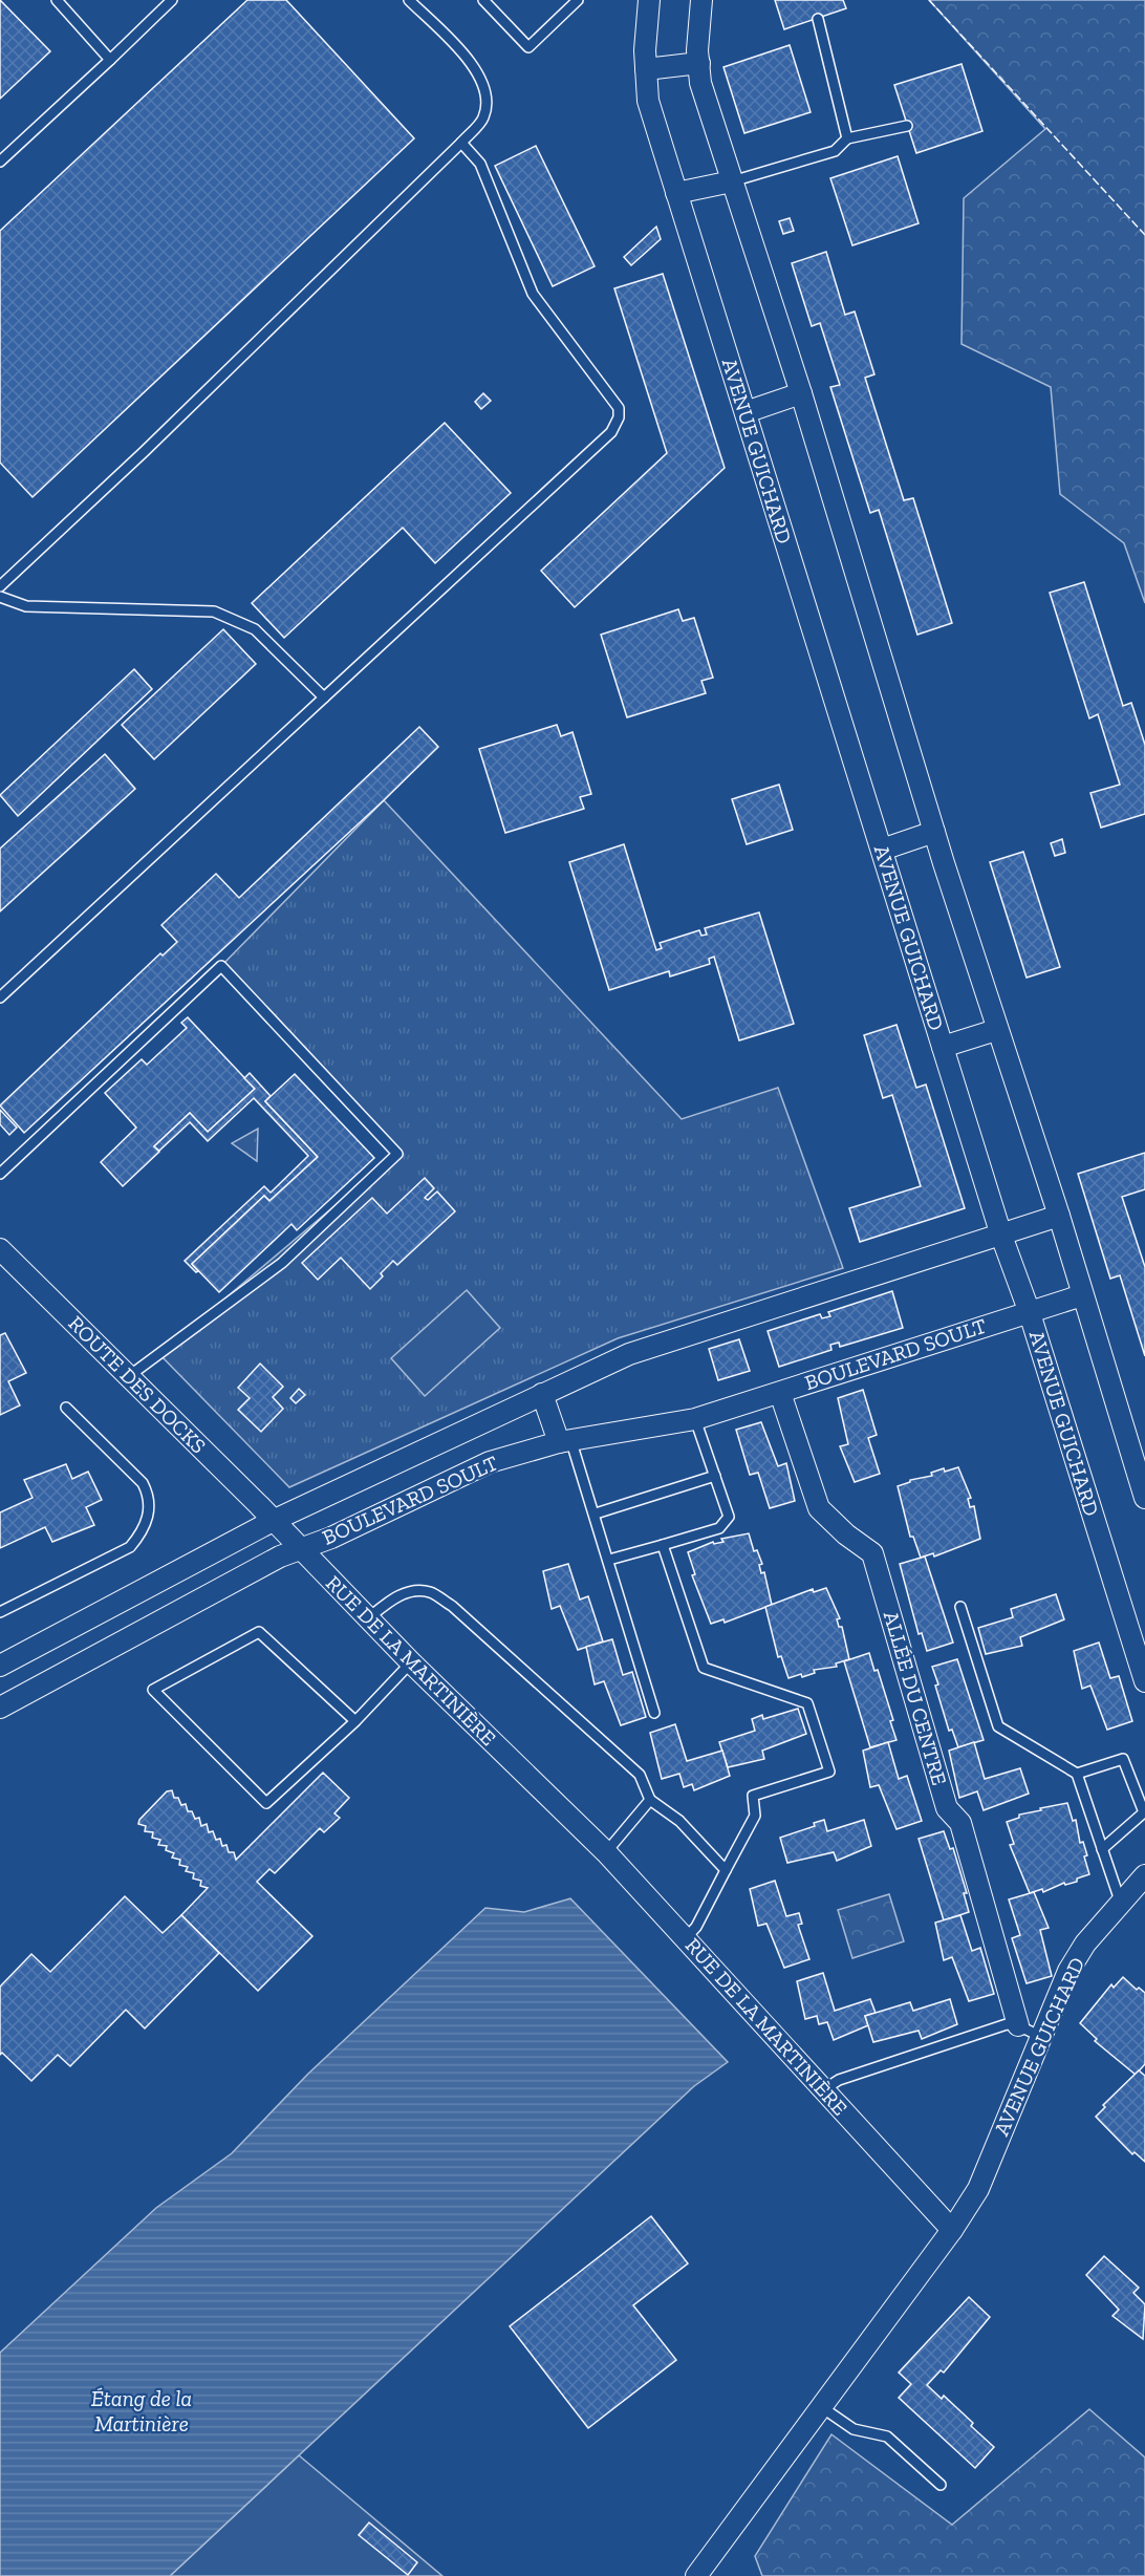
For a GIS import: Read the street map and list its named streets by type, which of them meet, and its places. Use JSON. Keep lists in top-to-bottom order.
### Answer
{
  "streets": {
    "street": [
      "AVENUE GUICHARD",
      "BOULEVARD SOULT",
      "ROUTE DES DOCKS",
      "RUE DE LA MARTINIÈRE",
      "ALLÉE DU CENTRE"
    ]
  },
  "crossings": [
    ["AVENUE GUICHARD", "BOULEVARD SOULT"],
    ["AVENUE GUICHARD", "RUE DE LA MARTINIÈRE"],
    ["BOULEVARD SOULT", "ROUTE DES DOCKS"],
    ["BOULEVARD SOULT", "RUE DE LA MARTINIÈRE"],
    ["BOULEVARD SOULT", "ALLÉE DU CENTRE"],
    ["ROUTE DES DOCKS", "RUE DE LA MARTINIÈRE"]
  ],
  "water": ["Étang de la Martinière"]
}
